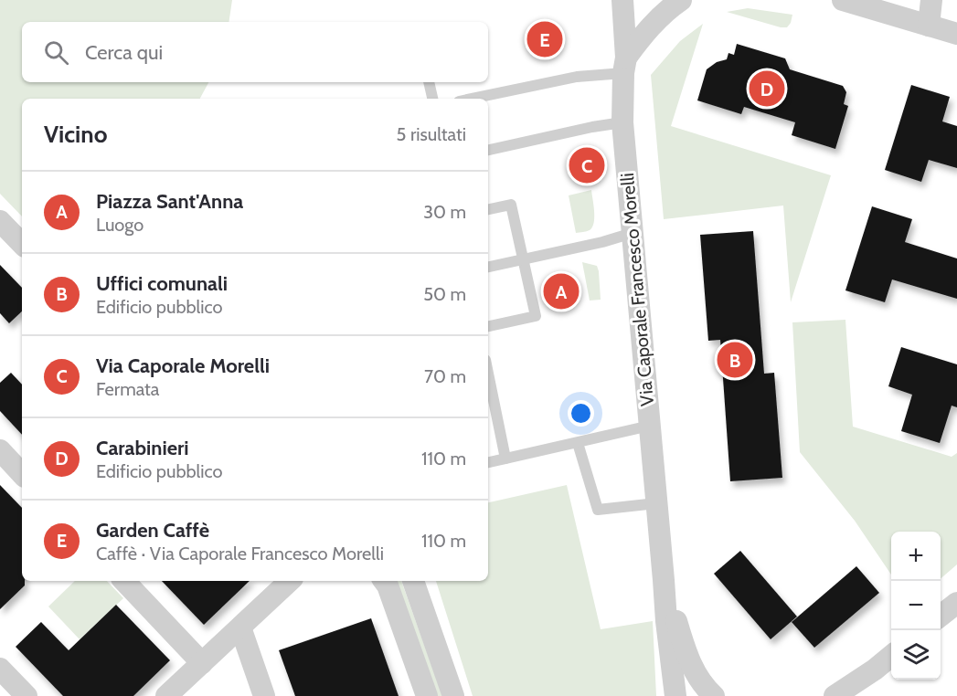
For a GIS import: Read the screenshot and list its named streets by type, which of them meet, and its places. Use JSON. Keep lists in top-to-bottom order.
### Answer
{
  "streets": {
    "street": ["Via Caporale Francesco Morelli"]
  },
  "page": {
    "pins": [
      "E",
      "D",
      "C",
      "A",
      "B"
    ],
    "search": "Cerca qui",
    "heading": ["Vicino", "5 risultati"],
    "list": [
      {
        "mark": "A",
        "name": "Piazza Sant'Anna",
        "note": "Luogo",
        "value": "30 m"
      },
      {
        "mark": "B",
        "name": "Uffici comunali",
        "note": "Edificio pubblico",
        "value": "50 m"
      },
      {
        "mark": "C",
        "name": "Via Caporale Morelli",
        "note": "Fermata",
        "value": "70 m"
      },
      {
        "mark": "D",
        "name": "Carabinieri",
        "note": "Edificio pubblico",
        "value": "110 m"
      },
      {
        "mark": "E",
        "name": "Garden Caffè",
        "note": "Caffè · Via Caporale Francesco Morelli",
        "value": "110 m"
      }
    ],
    "map_buttons": ["+", "−"]
  }
}
